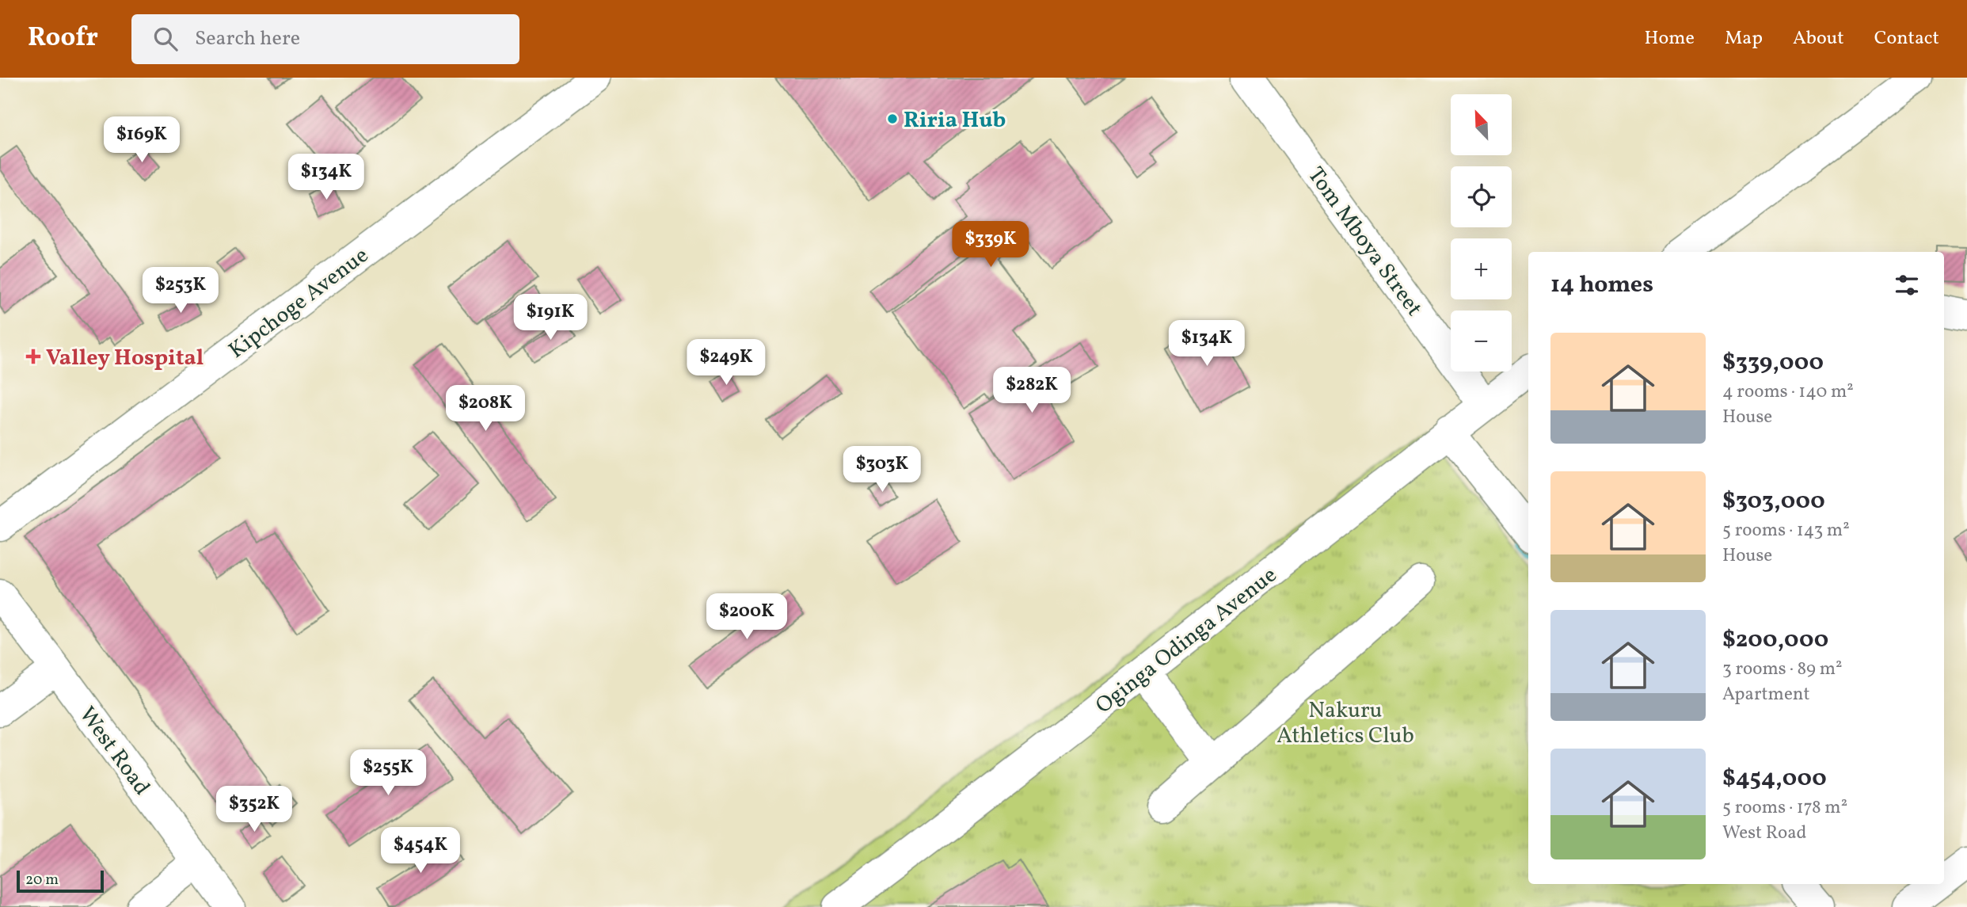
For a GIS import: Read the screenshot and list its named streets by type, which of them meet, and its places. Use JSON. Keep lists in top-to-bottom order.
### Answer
{
  "streets": {
    "street": [
      "Tom Mboya Street",
      "Kipchoge Avenue",
      "Oginga Odinga Avenue",
      "West Road"
    ]
  },
  "crossings": [
    ["Tom Mboya Street", "Oginga Odinga Avenue"]
  ],
  "parks": ["Nakuru Athletics Club"],
  "places": {
    "other": ["Riria Hub"],
    "health": ["Valley Hospital"]
  },
  "scale_bar": "20 m",
  "north": "top left",
  "page": {
    "header": "Roofr",
    "search": "Search here",
    "nav": [
      "Home",
      "Map",
      "About",
      "Contact"
    ],
    "map_buttons": ["+", "−"],
    "price": [
      "$169K",
      "$134K",
      "$339K",
      "$253K",
      "$191K",
      "$134K",
      "$249K",
      "$282K",
      "$208K",
      "$303K",
      "$200K",
      "$255K",
      "$352K",
      "$454K"
    ],
    "heading": "14 homes",
    "list": [
      {
        "name": "$339,000",
        "note": "4 rooms · 140 m² · House"
      },
      {
        "name": "$303,000",
        "note": "5 rooms · 143 m² · House"
      },
      {
        "name": "$200,000",
        "note": "3 rooms · 89 m² · Apartment"
      },
      {
        "name": "$454,000",
        "note": "5 rooms · 178 m² · West Road"
      }
    ],
    "scale": "20 m"
  }
}
